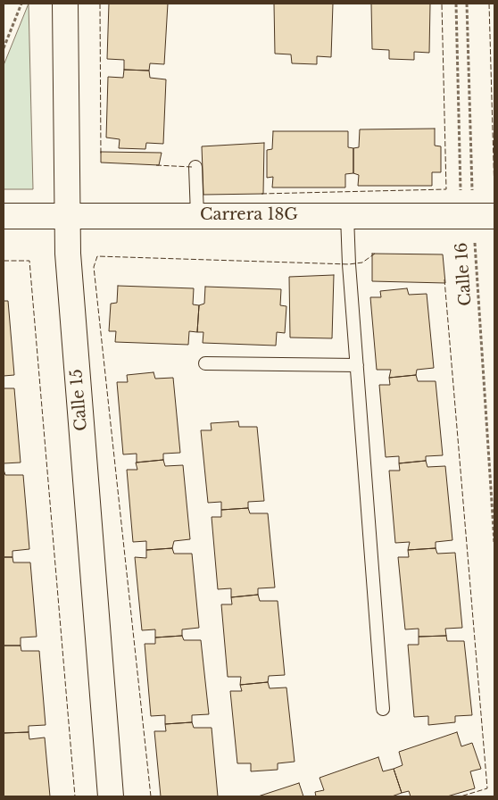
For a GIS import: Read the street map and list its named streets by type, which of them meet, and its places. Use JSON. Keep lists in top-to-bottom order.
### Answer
{
  "streets": {
    "street": ["Carrera 18G", "Calle 15"],
    "path": ["Calle 16"]
  },
  "crossings": [
    ["Carrera 18G", "Calle 16"],
    ["Carrera 18G", "Calle 15"]
  ]
}
